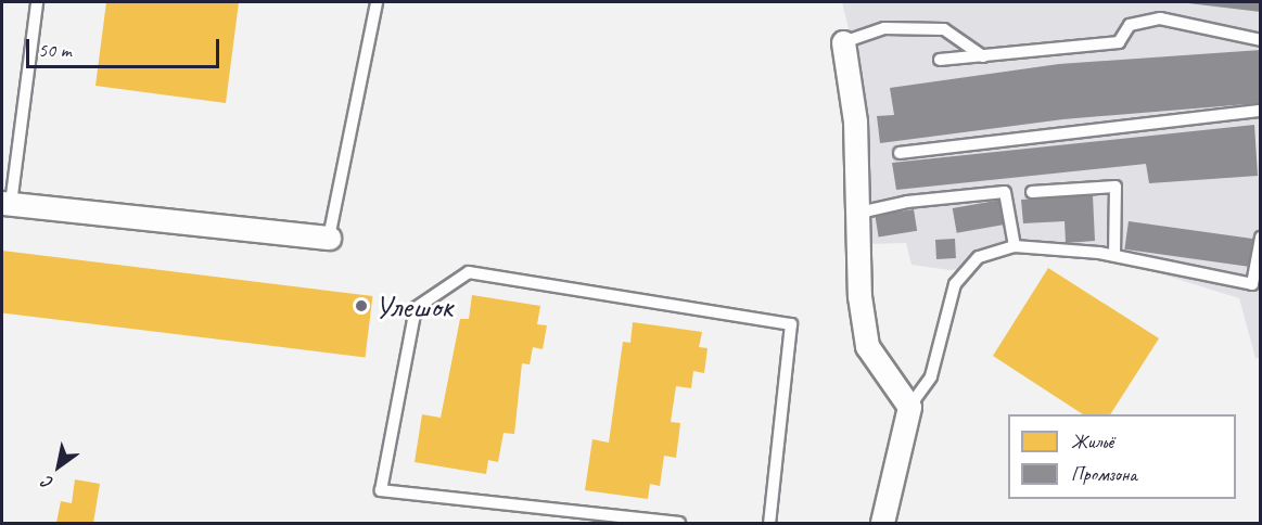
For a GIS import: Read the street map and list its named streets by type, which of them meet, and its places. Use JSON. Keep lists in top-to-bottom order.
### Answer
{
  "places": ["Улешок"],
  "legend": ["Жильё", "Промзона"],
  "scale_bar": "50 m",
  "north": "bottom left"
}
